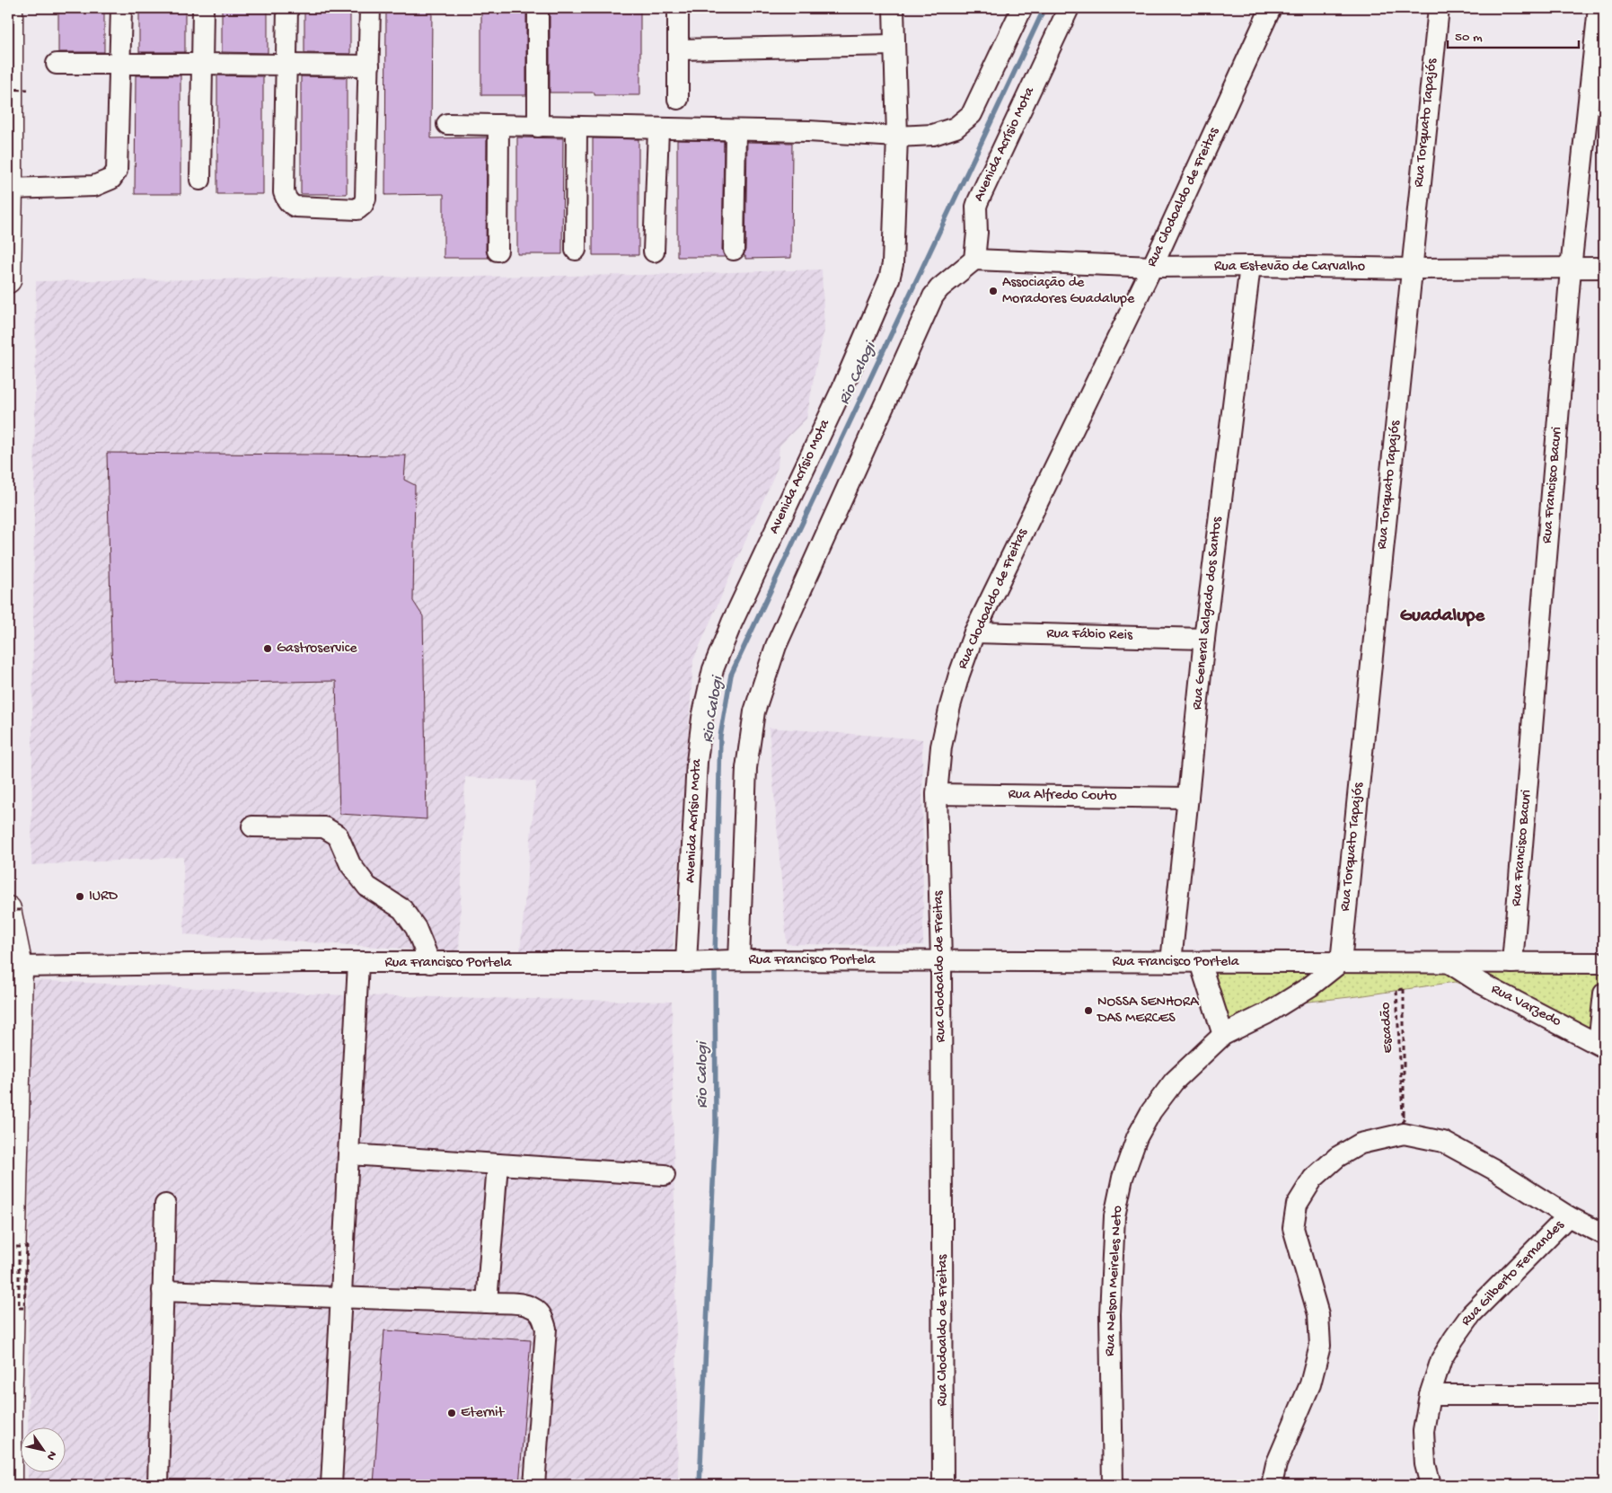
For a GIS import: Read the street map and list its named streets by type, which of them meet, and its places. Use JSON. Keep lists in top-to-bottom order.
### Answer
{
  "streets": {
    "street": [
      "Rua Torquato Tapajós",
      "Avenida Acrísio Mota",
      "Rua Clodoaldo de Freitas",
      "Rua Estevão de Carvalho",
      "Rua Francisco Bacuri",
      "Rua General Salgado dos Santos",
      "Rua Fábio Reis",
      "Rua Alfredo Couto",
      "Rua Francisco Portela",
      "Rua Varzedo",
      "Rua Gilberto Fernandes",
      "Rua Nelson Meireles Neto"
    ],
    "path": ["Escadão"]
  },
  "crossings": [
    ["Rua Torquato Tapajós", "Rua Estevão de Carvalho"],
    ["Rua Torquato Tapajós", "Rua Francisco Portela"],
    ["Rua Torquato Tapajós", "Rua Nelson Meireles Neto"],
    ["Avenida Acrísio Mota", "Rua Estevão de Carvalho"],
    ["Avenida Acrísio Mota", "Rua Francisco Portela"],
    ["Rua Clodoaldo de Freitas", "Rua Estevão de Carvalho"],
    ["Rua Clodoaldo de Freitas", "Rua Fábio Reis"],
    ["Rua Clodoaldo de Freitas", "Rua Alfredo Couto"],
    ["Rua Clodoaldo de Freitas", "Rua Francisco Portela"],
    ["Rua Estevão de Carvalho", "Rua Francisco Bacuri"],
    ["Rua Estevão de Carvalho", "Rua General Salgado dos Santos"],
    ["Rua Francisco Bacuri", "Rua Francisco Portela"],
    ["Rua General Salgado dos Santos", "Rua Fábio Reis"],
    ["Rua General Salgado dos Santos", "Rua Alfredo Couto"],
    ["Rua General Salgado dos Santos", "Rua Francisco Portela"],
    ["Rua Francisco Portela", "Rua Varzedo"],
    ["Rua Francisco Portela", "Rua Nelson Meireles Neto"]
  ],
  "districts": ["Guadalupe"],
  "water": ["Rio Calogi"],
  "places": [
    "Associação de Moradores Guadalupe",
    "Gastroservice",
    "IURD",
    "NOSSA SENHORA DAS MERCES",
    "Eternit"
  ],
  "scale_bar": "50 m",
  "north": "bottom right"
}
